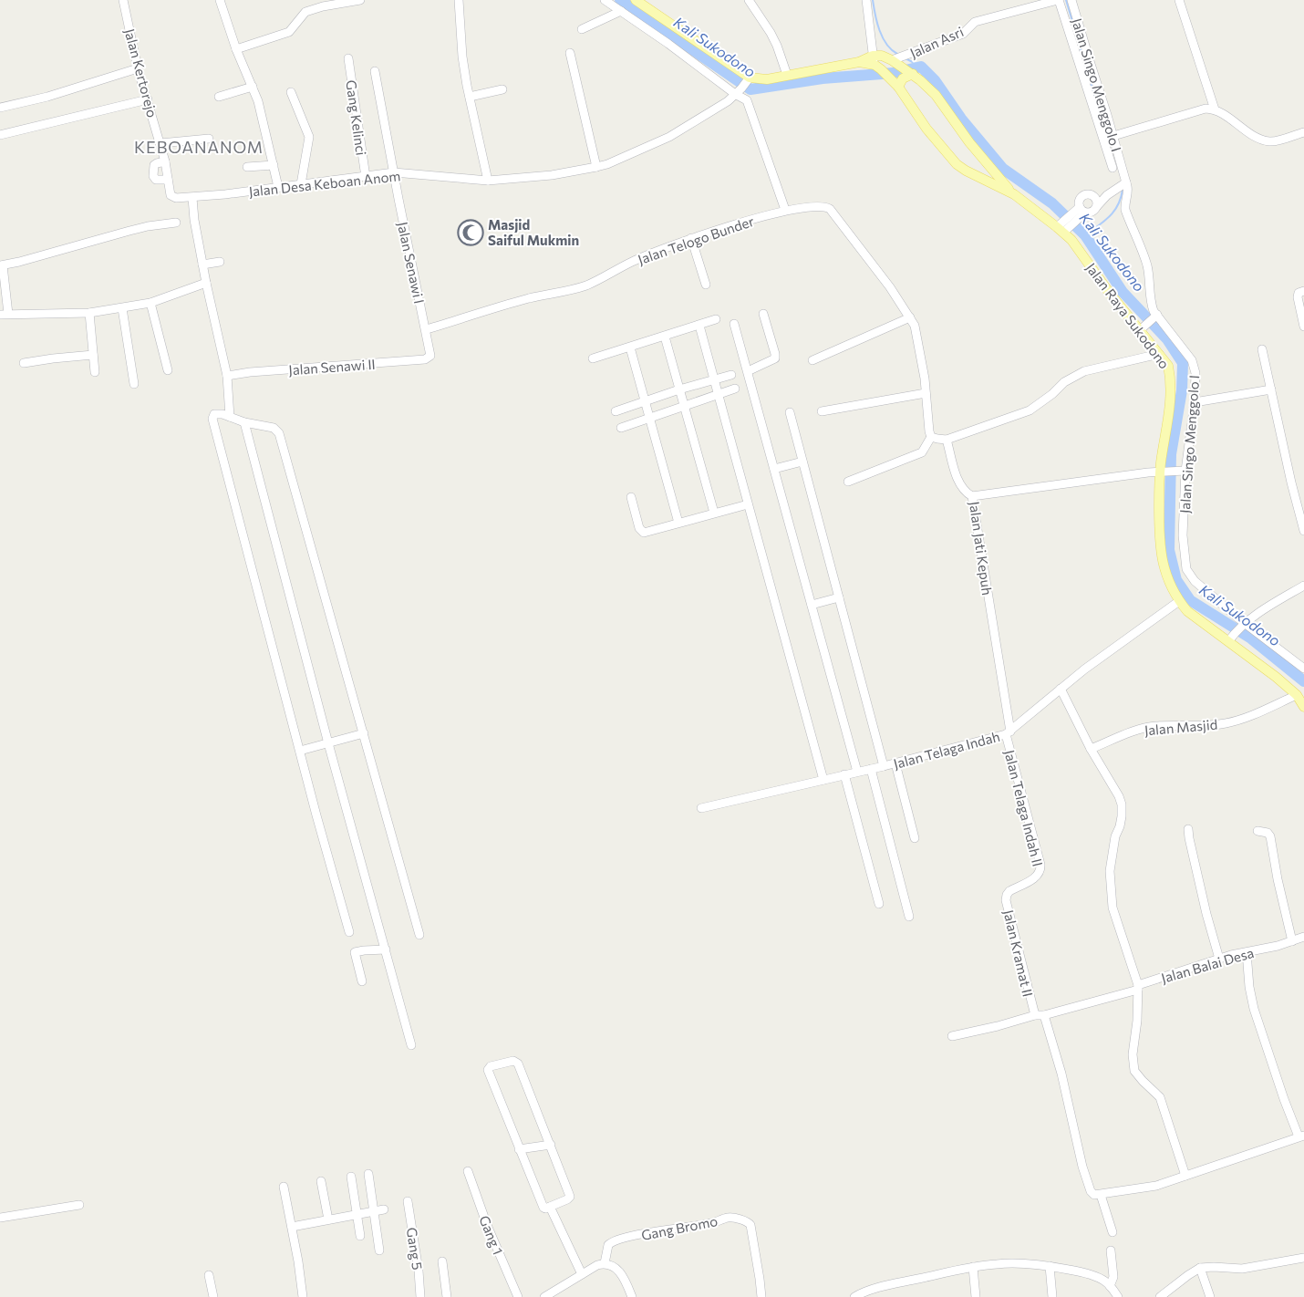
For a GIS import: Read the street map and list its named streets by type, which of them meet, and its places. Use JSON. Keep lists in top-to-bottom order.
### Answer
{
  "streets": {
    "main road": ["Jalan Raya Sukodono"],
    "street": [
      "Jalan Asri",
      "Jalan Kertorejo",
      "Jalan Singo Menggolo I",
      "Gang Kelinci",
      "Jalan Desa Keboan Anom",
      "Jalan Telogo Bunder",
      "Jalan Senawi I",
      "Jalan Senawi II",
      "Jalan Jati Kepuh",
      "Jalan Masjid",
      "Jalan Telaga Indah",
      "Jalan Telaga Indah II",
      "Jalan Kramat II",
      "Jalan Balai Desa",
      "Gang Bromo",
      "Gang 1",
      "Gang 5"
    ]
  },
  "crossings": [
    ["Jalan Asri", "Jalan Raya Sukodono"],
    ["Jalan Kertorejo", "Jalan Desa Keboan Anom"],
    ["Jalan Singo Menggolo I", "Jalan Jati Kepuh"],
    ["Gang Kelinci", "Jalan Desa Keboan Anom"],
    ["Jalan Desa Keboan Anom", "Jalan Senawi I"],
    ["Jalan Telogo Bunder", "Jalan Senawi I"],
    ["Jalan Senawi I", "Jalan Senawi II"],
    ["Jalan Raya Sukodono", "Jalan Jati Kepuh"],
    ["Jalan Raya Sukodono", "Jalan Masjid"],
    ["Jalan Raya Sukodono", "Jalan Telaga Indah"],
    ["Jalan Jati Kepuh", "Jalan Telaga Indah"],
    ["Jalan Jati Kepuh", "Jalan Telaga Indah II"],
    ["Jalan Telaga Indah", "Jalan Telaga Indah II"],
    ["Jalan Telaga Indah II", "Jalan Kramat II"],
    ["Jalan Kramat II", "Jalan Balai Desa"]
  ],
  "districts": ["KEBOANANOM"],
  "water": ["Kali Sukodono"],
  "places": {
    "mosque": ["Masjid Saiful Mukmin"]
  }
}
